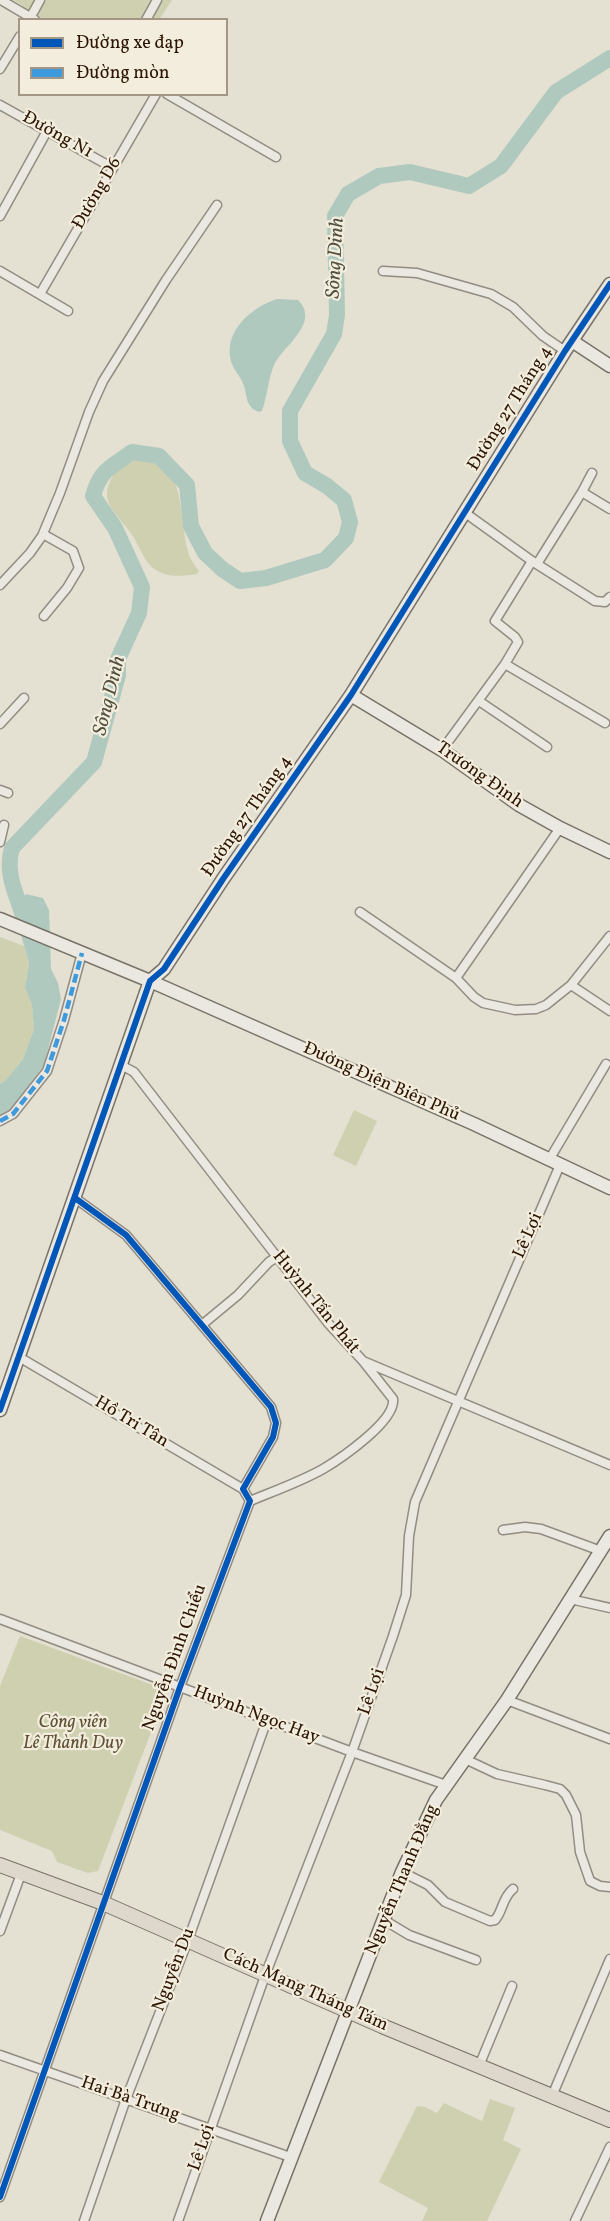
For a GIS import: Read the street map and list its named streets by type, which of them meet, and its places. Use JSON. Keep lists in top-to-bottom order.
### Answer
{
  "streets": {
    "main road": ["Cách Mạng Tháng Tám"],
    "street": [
      "Đường N1",
      "Đường D6",
      "Đường 27 Tháng 4",
      "Trương Định",
      "Đường Điện Biên Phủ",
      "Lê Lợi",
      "Huỳnh Tấn Phát",
      "Hồ Tri Tân",
      "Nguyễn Đình Chiểu",
      "Huỳnh Ngọc Hay",
      "Nguyễn Thanh Đằng",
      "Nguyễn Du",
      "Hai Bà Trưng"
    ]
  },
  "crossings": [
    ["Đường N1", "Đường D6"],
    ["Đường 27 Tháng 4", "Trương Định"],
    ["Đường 27 Tháng 4", "Đường Điện Biên Phủ"],
    ["Đường 27 Tháng 4", "Huỳnh Tấn Phát"],
    ["Đường 27 Tháng 4", "Hồ Tri Tân"],
    ["Đường Điện Biên Phủ", "Lê Lợi"],
    ["Lê Lợi", "Huỳnh Tấn Phát"],
    ["Lê Lợi", "Huỳnh Ngọc Hay"],
    ["Lê Lợi", "Cách Mạng Tháng Tám"],
    ["Lê Lợi", "Hai Bà Trưng"],
    ["Nguyễn Đình Chiểu", "Huỳnh Ngọc Hay"],
    ["Nguyễn Đình Chiểu", "Cách Mạng Tháng Tám"],
    ["Nguyễn Đình Chiểu", "Hai Bà Trưng"],
    ["Huỳnh Ngọc Hay", "Nguyễn Thanh Đằng"],
    ["Huỳnh Ngọc Hay", "Nguyễn Du"],
    ["Nguyễn Thanh Đằng", "Cách Mạng Tháng Tám"],
    ["Nguyễn Thanh Đằng", "Hai Bà Trưng"],
    ["Nguyễn Du", "Cách Mạng Tháng Tám"],
    ["Nguyễn Du", "Hai Bà Trưng"]
  ],
  "water": ["Sông Dinh"],
  "parks": ["Công viên Lê Thành Duy"],
  "legend": ["Đường xe đạp", "Đường mòn"]
}
